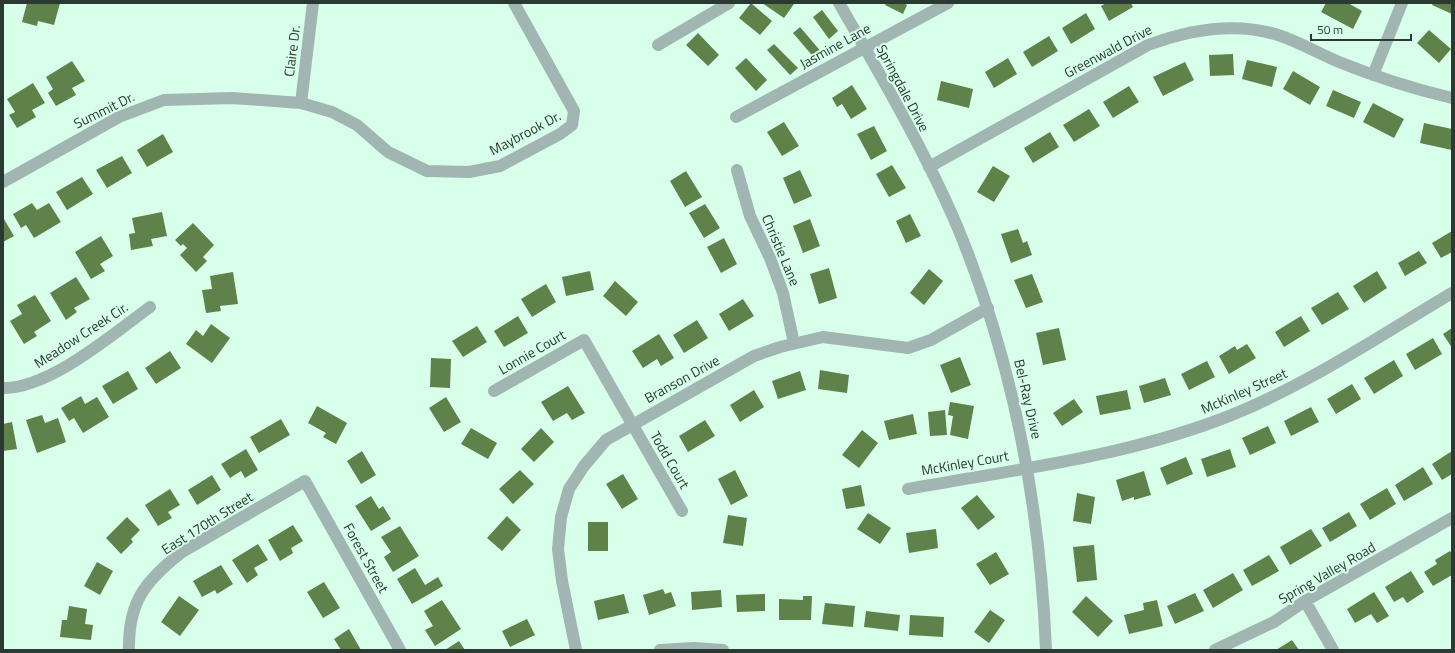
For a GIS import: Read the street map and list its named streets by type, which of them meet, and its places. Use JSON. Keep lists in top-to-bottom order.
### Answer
{
  "streets": {
    "street": [
      "Jasmine Lane",
      "Claire Dr.",
      "Greenwald Drive",
      "Springdale Drive",
      "Summit Dr.",
      "Maybrook Dr.",
      "Christie Lane",
      "Meadow Creek Cir.",
      "Lonnie Court",
      "Branson Drive",
      "McKinley Street",
      "Bel-Ray Drive",
      "Todd Court",
      "McKinley Court",
      "East 170th Street",
      "Forest Street",
      "Spring Valley Road"
    ]
  },
  "crossings": [
    ["Jasmine Lane", "Springdale Drive"],
    ["Claire Dr.", "Summit Dr."],
    ["Claire Dr.", "Maybrook Dr."],
    ["Greenwald Drive", "Springdale Drive"],
    ["Greenwald Drive", "Bel-Ray Drive"],
    ["Springdale Drive", "Bel-Ray Drive"],
    ["Summit Dr.", "Maybrook Dr."],
    ["Christie Lane", "Branson Drive"],
    ["Lonnie Court", "Branson Drive"],
    ["Lonnie Court", "Todd Court"],
    ["Branson Drive", "Bel-Ray Drive"],
    ["Branson Drive", "Todd Court"],
    ["McKinley Street", "Bel-Ray Drive"],
    ["McKinley Street", "McKinley Court"],
    ["Bel-Ray Drive", "McKinley Court"],
    ["East 170th Street", "Forest Street"]
  ],
  "scale_bar": "50 m"
}
